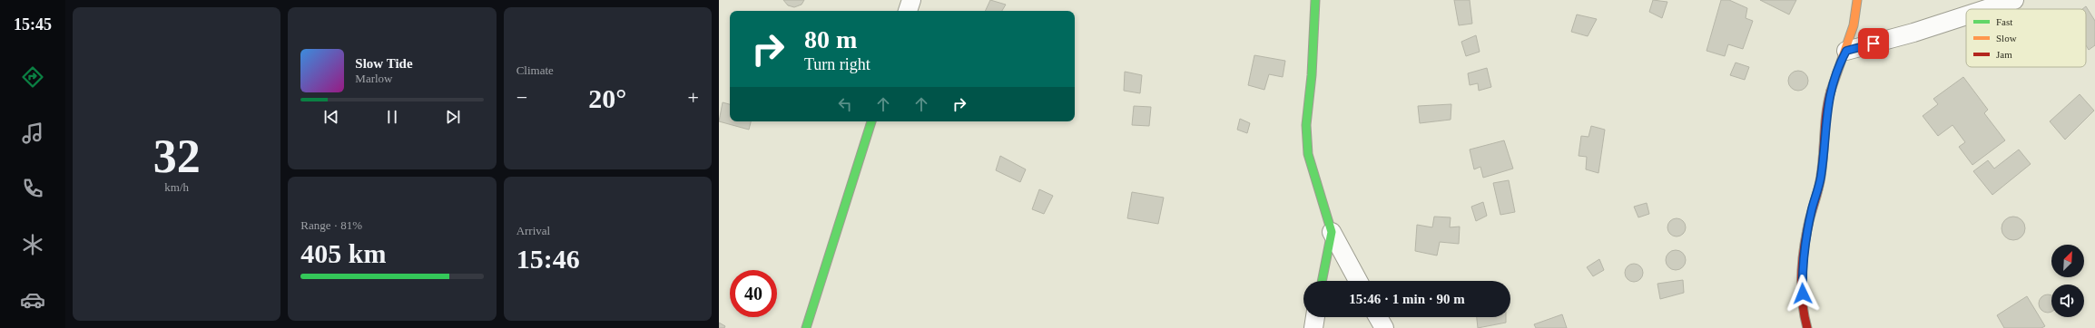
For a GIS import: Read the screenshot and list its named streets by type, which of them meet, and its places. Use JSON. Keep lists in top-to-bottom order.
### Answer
{
  "legend": ["Fast", "Slow", "Jam"],
  "north": "top right",
  "page": {
    "tabs": "15:45",
    "tile": [
      ["32", "km/h"],
      "Climate",
      ["Range · 81%", "405 km"],
      ["Arrival", "15:46"]
    ],
    "turn": ["80 m", "Turn right"],
    "song": ["Slow Tide", "Marlow"],
    "heat": ["−", "20°", "+"],
    "limit": "40",
    "trip": "15:46 · 1 min · 90 m"
  }
}
